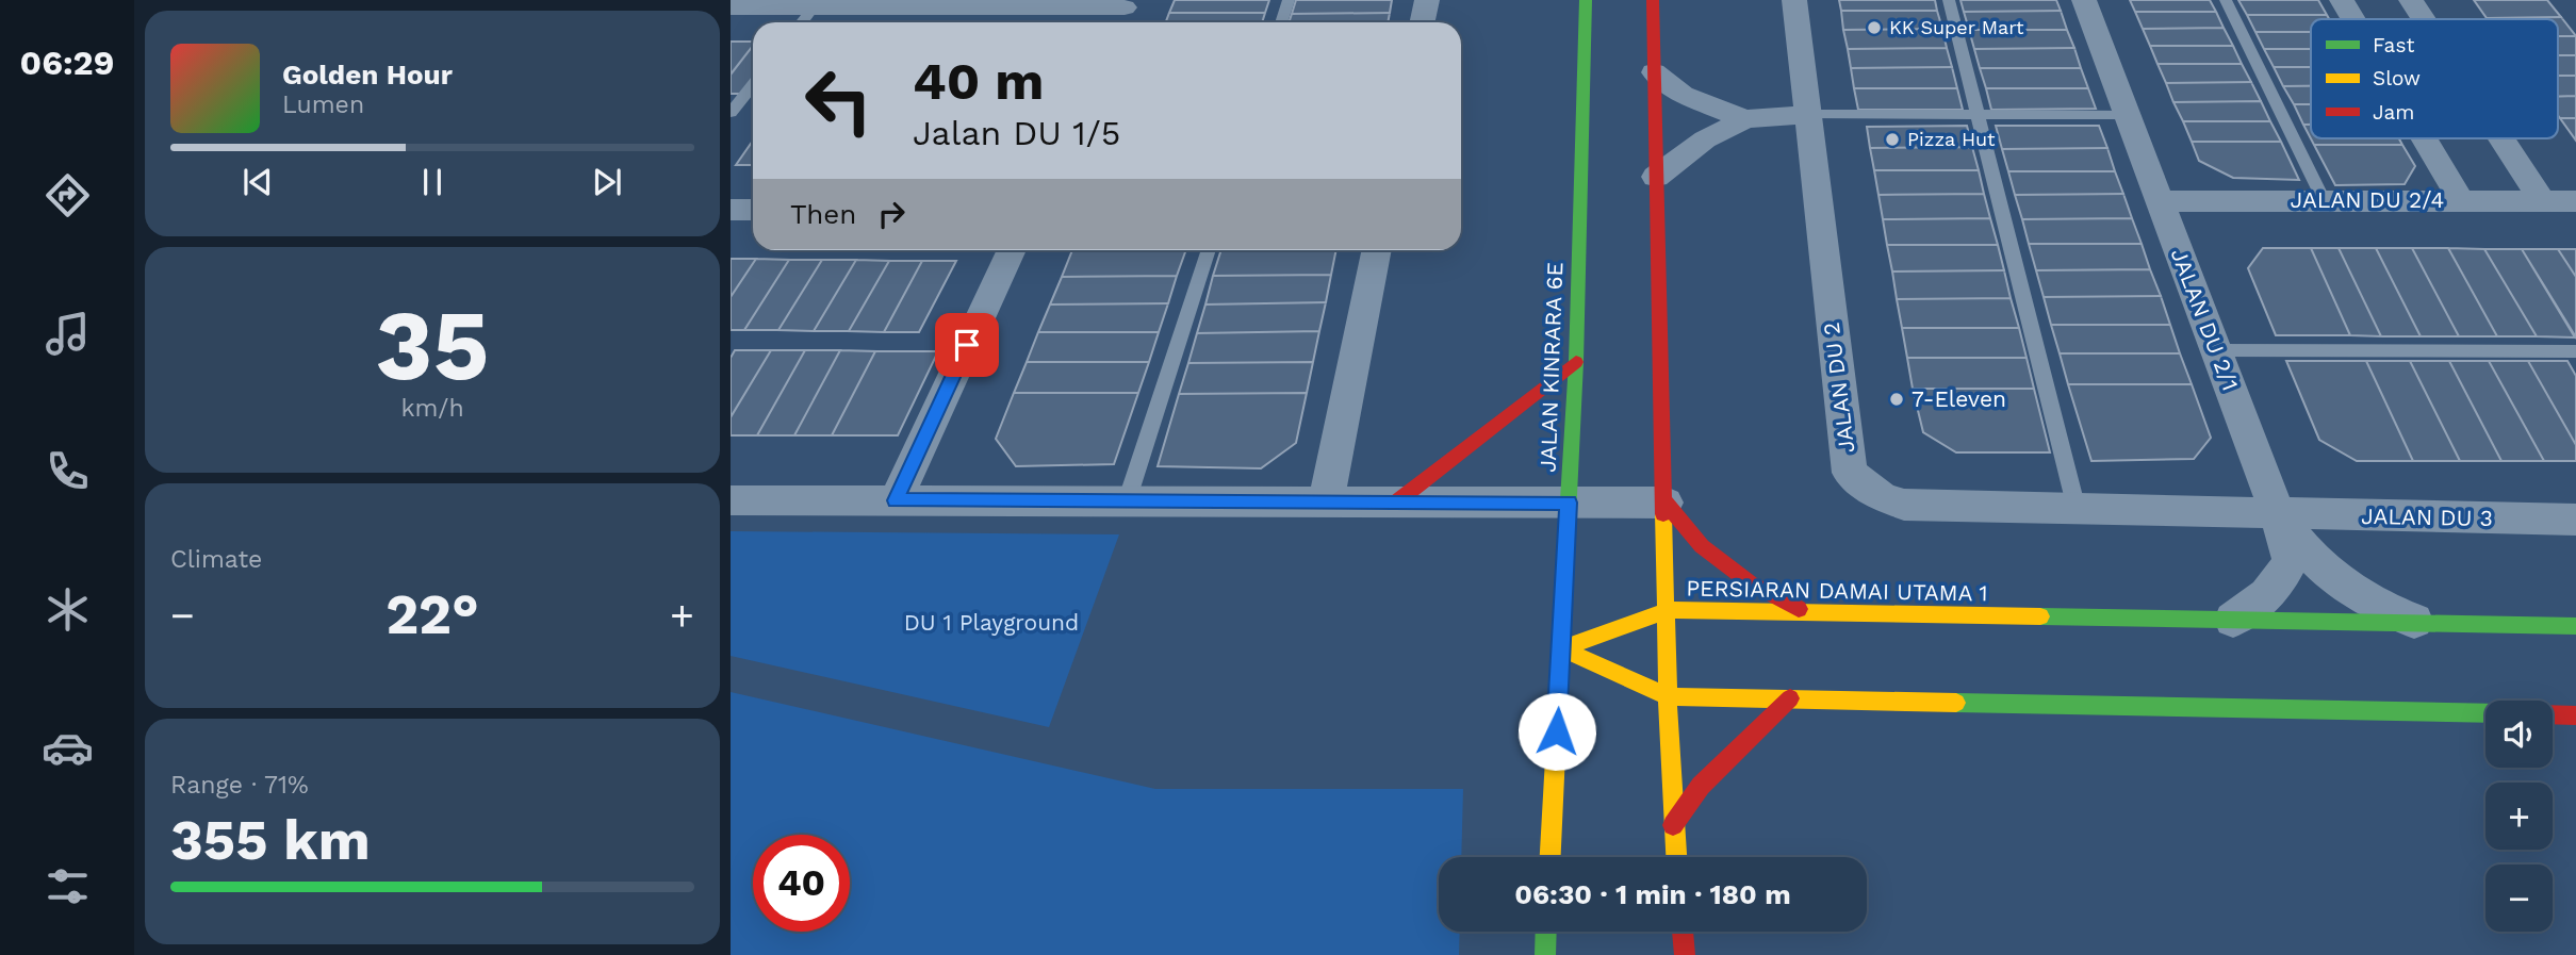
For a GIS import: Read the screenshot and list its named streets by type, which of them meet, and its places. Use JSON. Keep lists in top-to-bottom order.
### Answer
{
  "streets": {
    "street": [
      "JALAN DU 2/4",
      "JALAN DU 2/1",
      "JALAN KINRARA 6E",
      "JALAN DU 2",
      "JALAN DU 3",
      "PERSIARAN DAMAI UTAMA 1"
    ]
  },
  "crossings": [
    ["JALAN DU 2/4", "JALAN DU 2/1"],
    ["JALAN DU 2/1", "JALAN DU 2"],
    ["JALAN DU 2/1", "JALAN DU 3"],
    ["JALAN DU 2/1", "PERSIARAN DAMAI UTAMA 1"],
    ["JALAN KINRARA 6E", "PERSIARAN DAMAI UTAMA 1"],
    ["JALAN DU 2", "JALAN DU 3"]
  ],
  "parks": ["DU 1 Playground"],
  "places": ["KK Super Mart", "Pizza Hut", "7-Eleven"],
  "legend": ["Fast", "Slow", "Jam"],
  "page": {
    "tabs": "06:29",
    "turn": ["40 m", "Jalan DU 1/5"],
    "song": ["Golden Hour", "Lumen"],
    "then": "Then",
    "tile": [
      ["35", "km/h"],
      "Climate",
      ["Range · 71%", "355 km"]
    ],
    "heat": ["−", "22°", "+"],
    "map_buttons": ["+", "−"],
    "limit": "40",
    "trip": "06:30 · 1 min · 180 m"
  }
}
